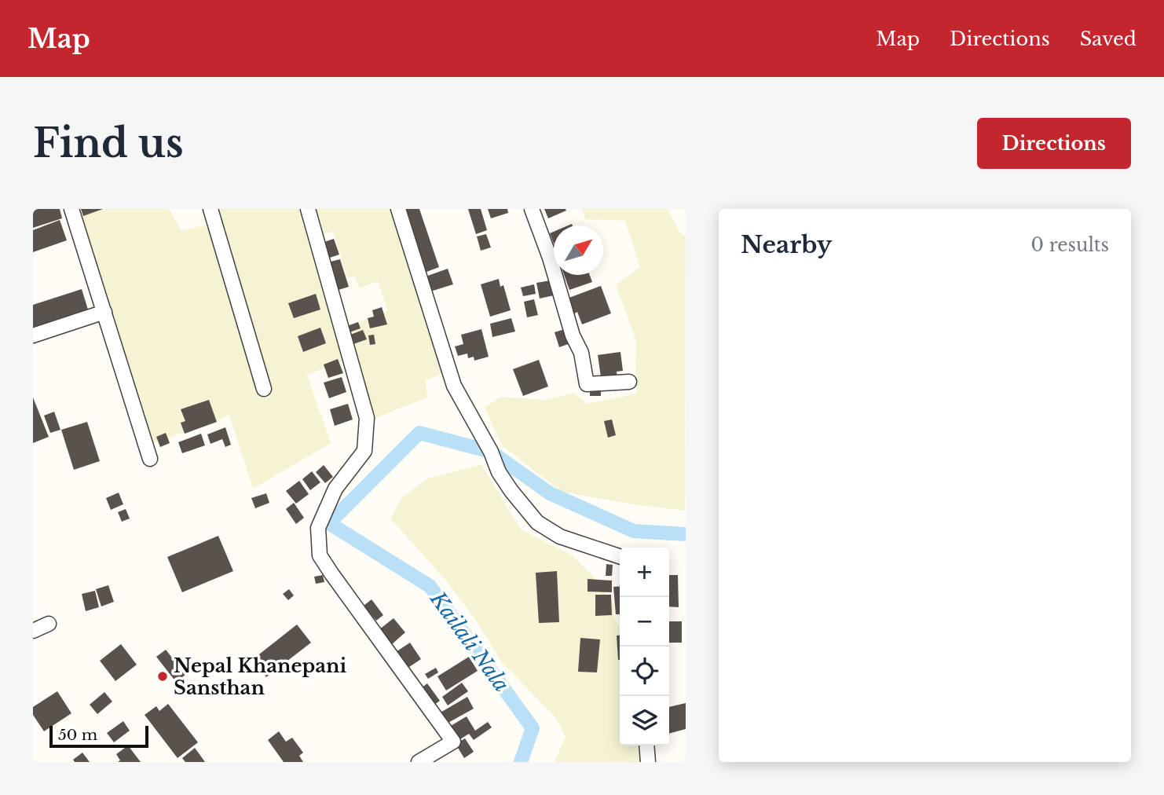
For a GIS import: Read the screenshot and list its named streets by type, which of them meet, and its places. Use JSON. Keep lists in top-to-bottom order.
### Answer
{
  "water": ["Kailali Nala"],
  "places": ["Nepal Khanepani Sansthan"],
  "scale_bar": "50 m",
  "north": "top right",
  "page": {
    "header": "Map",
    "nav": ["Map", "Directions", "Saved"],
    "buttons": "Directions",
    "title": "Find us",
    "heading": ["Nearby", "0 results"],
    "map_buttons": ["+", "−"],
    "scale": "50 m"
  }
}
